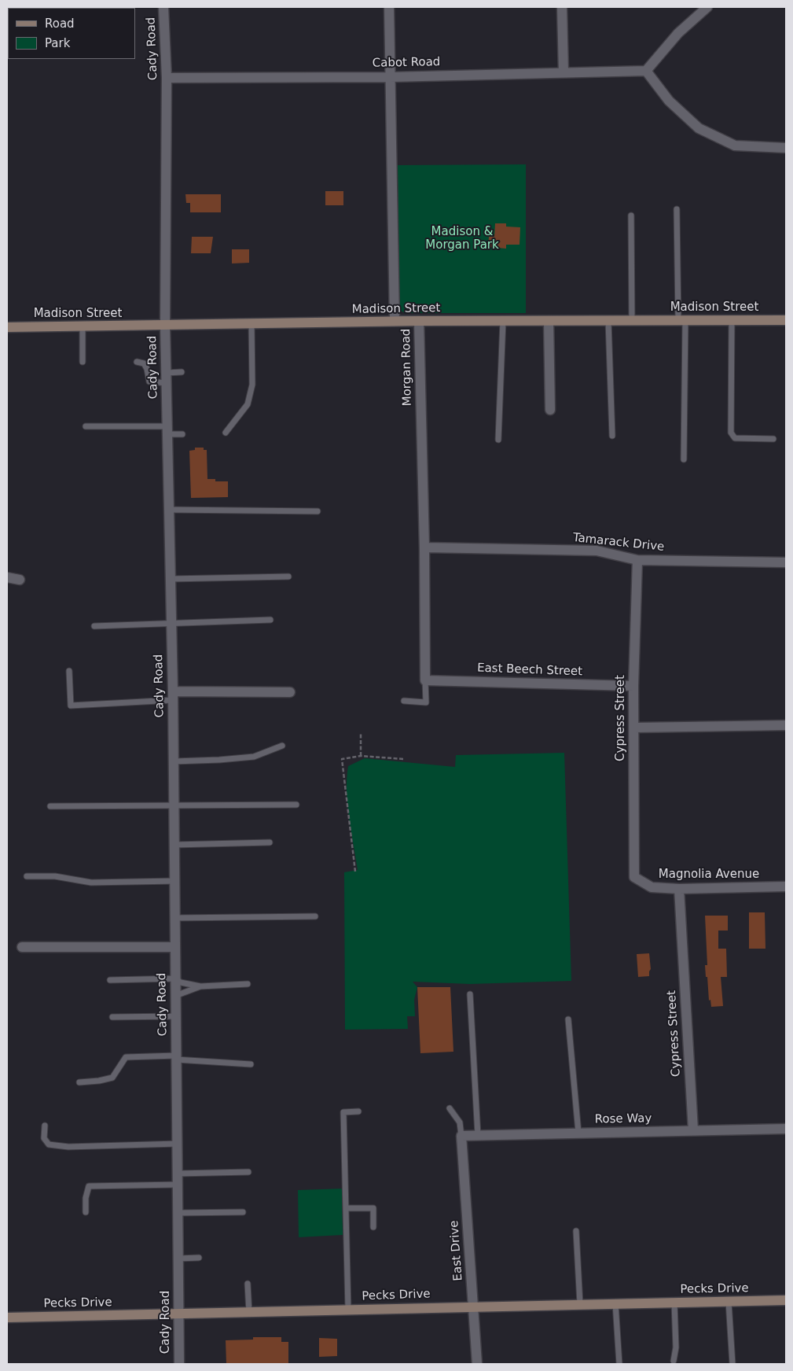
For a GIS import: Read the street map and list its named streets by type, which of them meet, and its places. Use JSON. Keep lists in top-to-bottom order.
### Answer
{
  "streets": {
    "street": [
      "Cady Road",
      "Cabot Road",
      "Madison Street",
      "Morgan Road",
      "Tamarack Drive",
      "East Beech Street",
      "Cypress Street",
      "Magnolia Avenue",
      "Rose Way",
      "East Drive",
      "Pecks Drive"
    ]
  },
  "crossings": [
    ["Cady Road", "Cabot Road"],
    ["Cady Road", "Madison Street"],
    ["Cady Road", "Pecks Drive"],
    ["Cabot Road", "Morgan Road"],
    ["Madison Street", "Morgan Road"],
    ["Morgan Road", "Tamarack Drive"],
    ["Morgan Road", "East Beech Street"],
    ["Tamarack Drive", "Cypress Street"],
    ["East Beech Street", "Cypress Street"],
    ["Cypress Street", "Magnolia Avenue"],
    ["Cypress Street", "Rose Way"],
    ["Rose Way", "East Drive"],
    ["East Drive", "Pecks Drive"]
  ],
  "parks": ["Madison & Morgan Park"],
  "legend": ["Road", "Park"]
}
